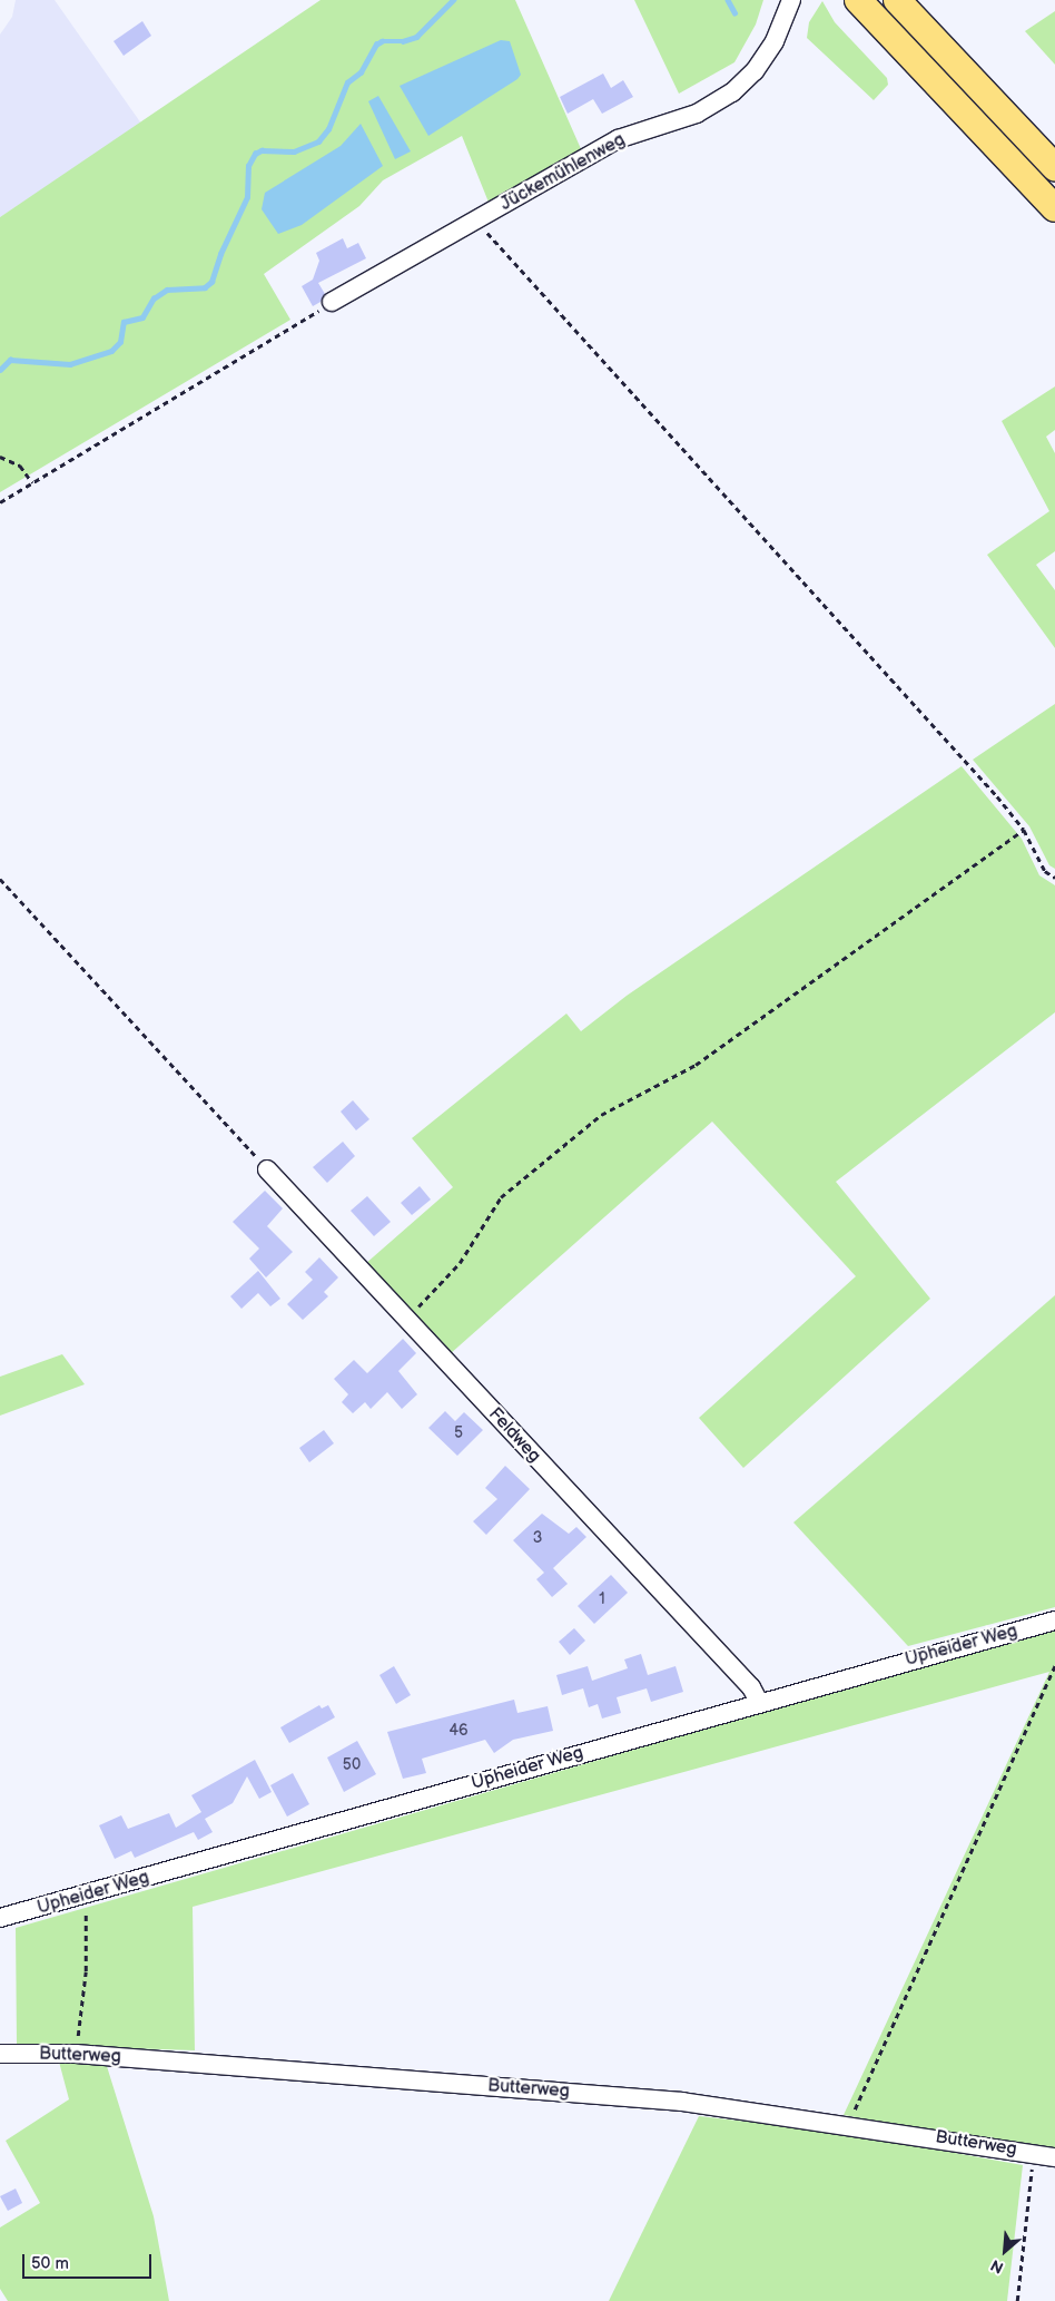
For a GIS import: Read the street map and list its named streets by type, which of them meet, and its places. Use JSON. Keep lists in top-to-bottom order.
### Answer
{
  "streets": {
    "street": [
      "Jückemühlenweg",
      "Feldweg",
      "Upheider Weg",
      "Butterweg"
    ]
  },
  "crossings": [
    ["Feldweg", "Upheider Weg"]
  ],
  "house_numbers": [
    "5",
    "3",
    "1",
    "46",
    "50"
  ],
  "scale_bar": "50 m",
  "north": "bottom left"
}
